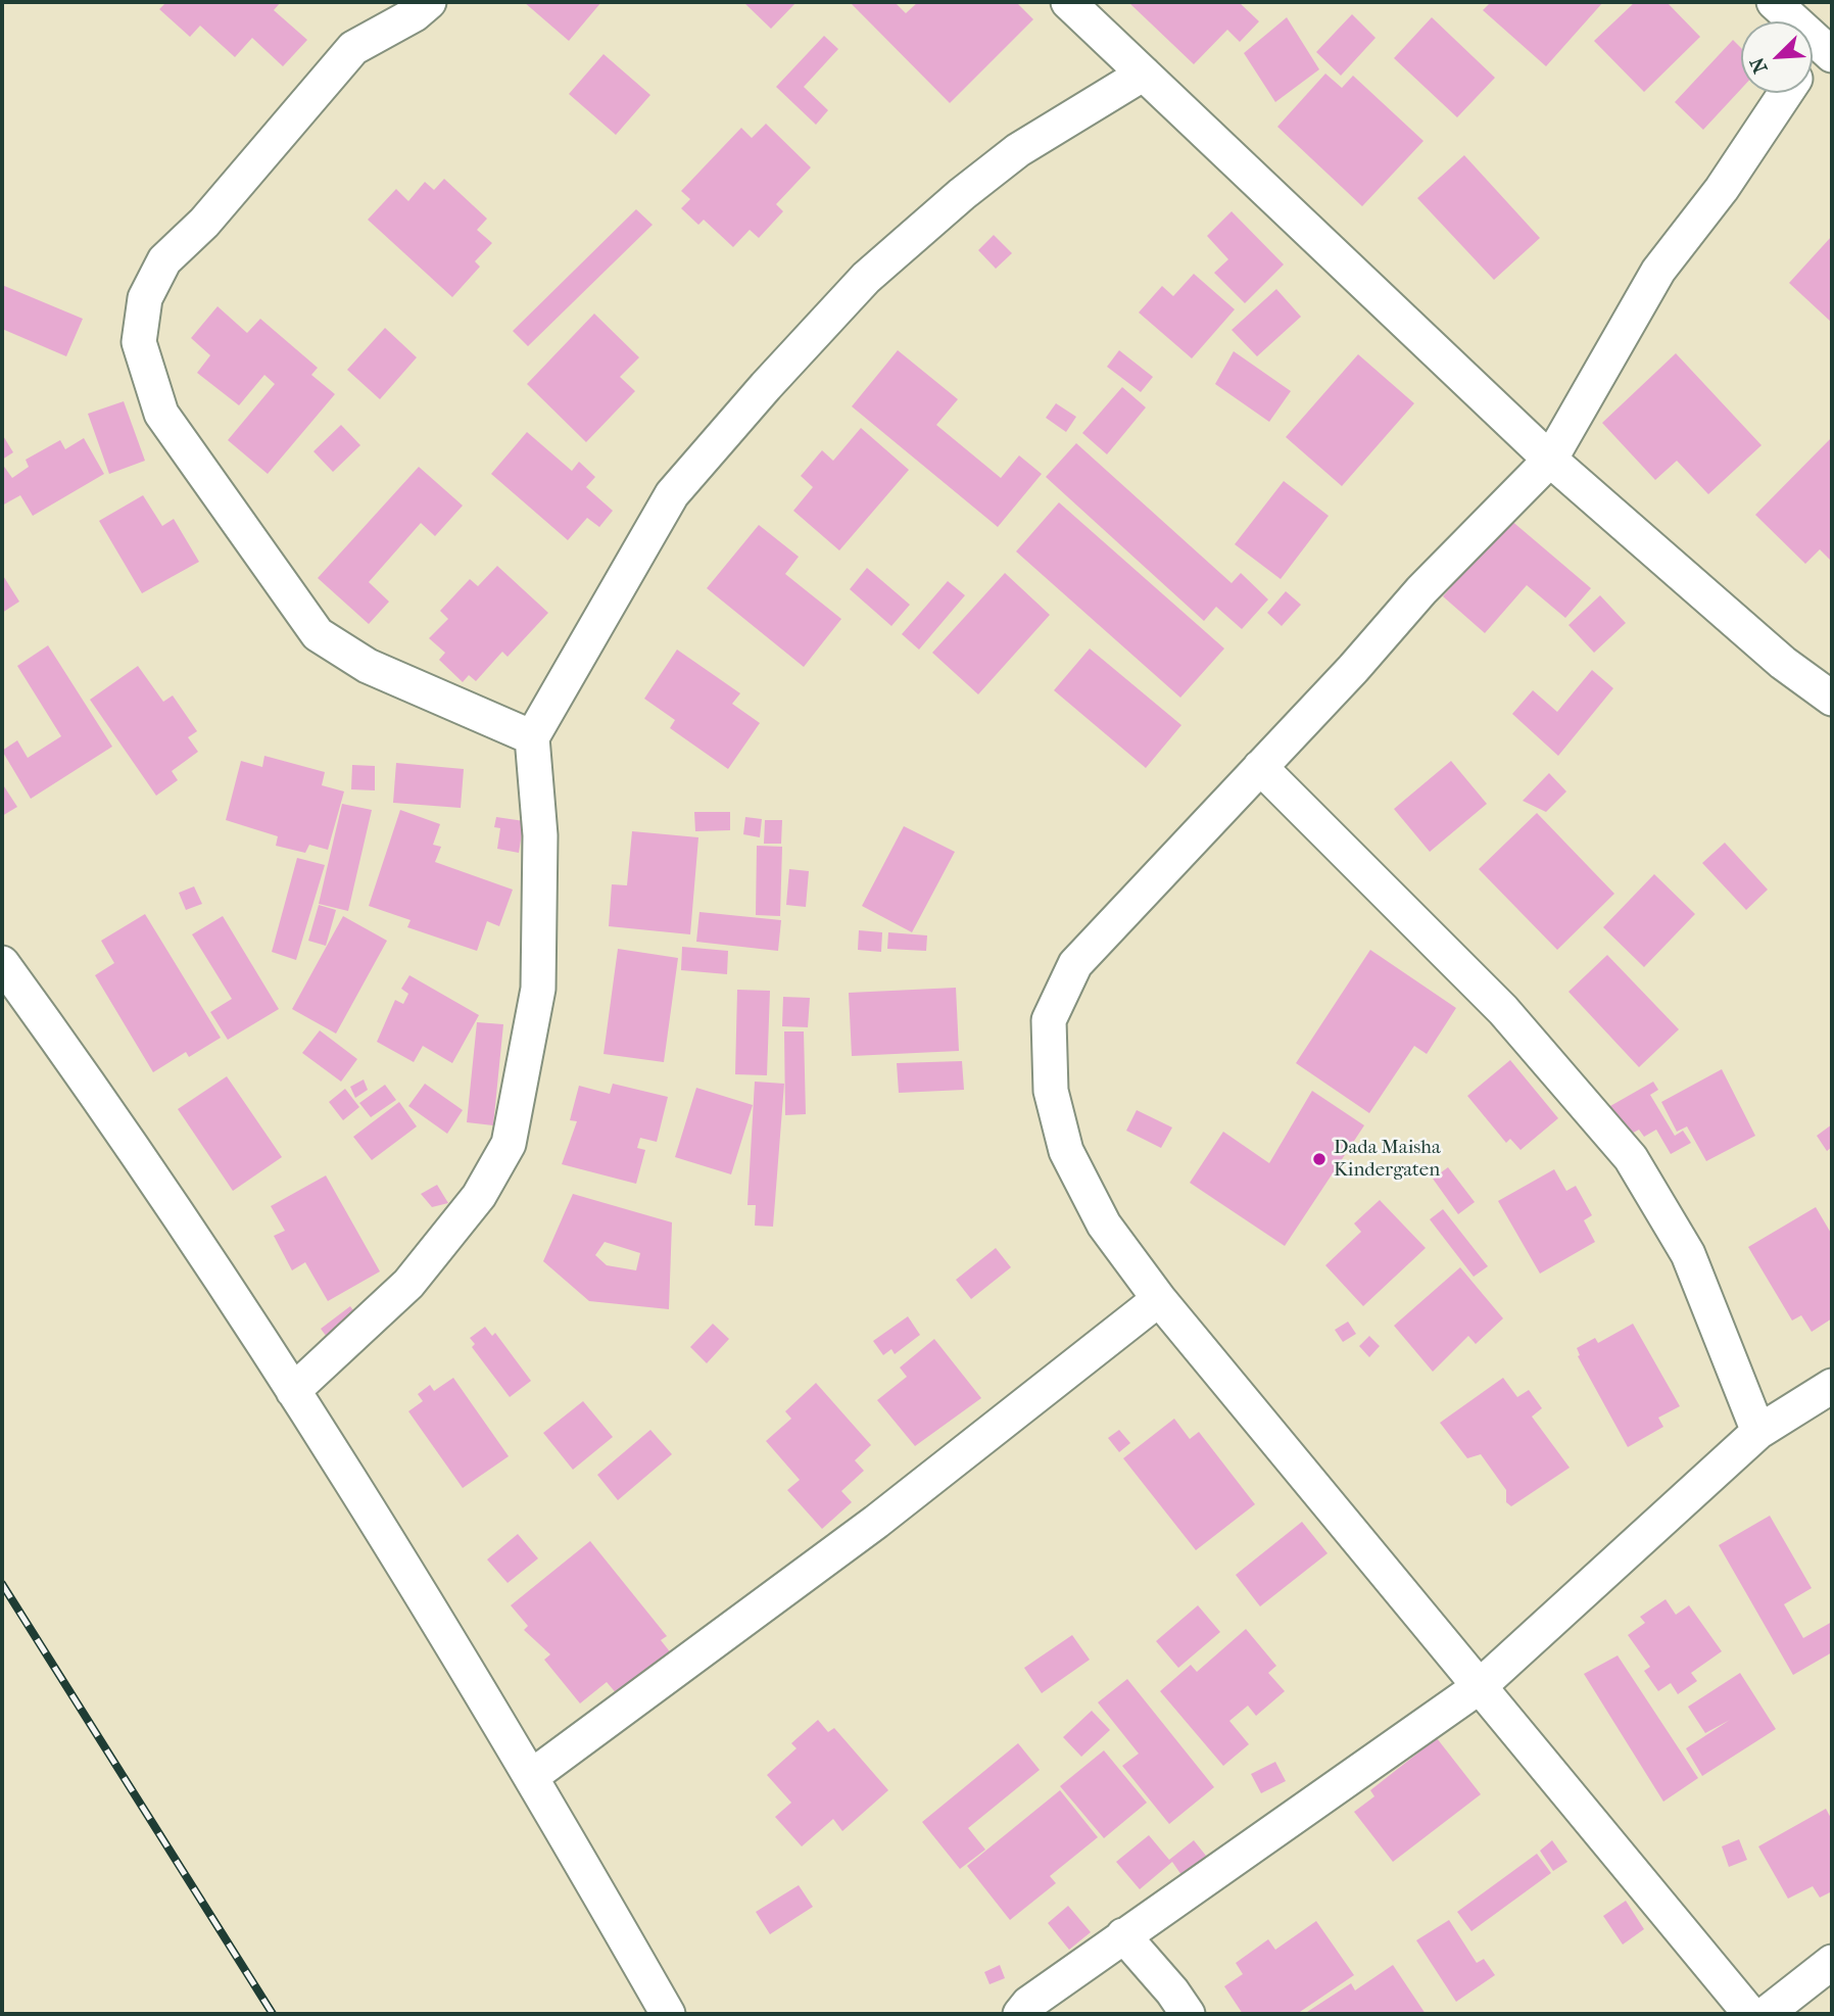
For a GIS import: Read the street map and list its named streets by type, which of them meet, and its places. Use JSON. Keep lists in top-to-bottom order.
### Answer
{
  "places": ["Dada Maisha Kindergaten"],
  "north": "bottom left"
}
